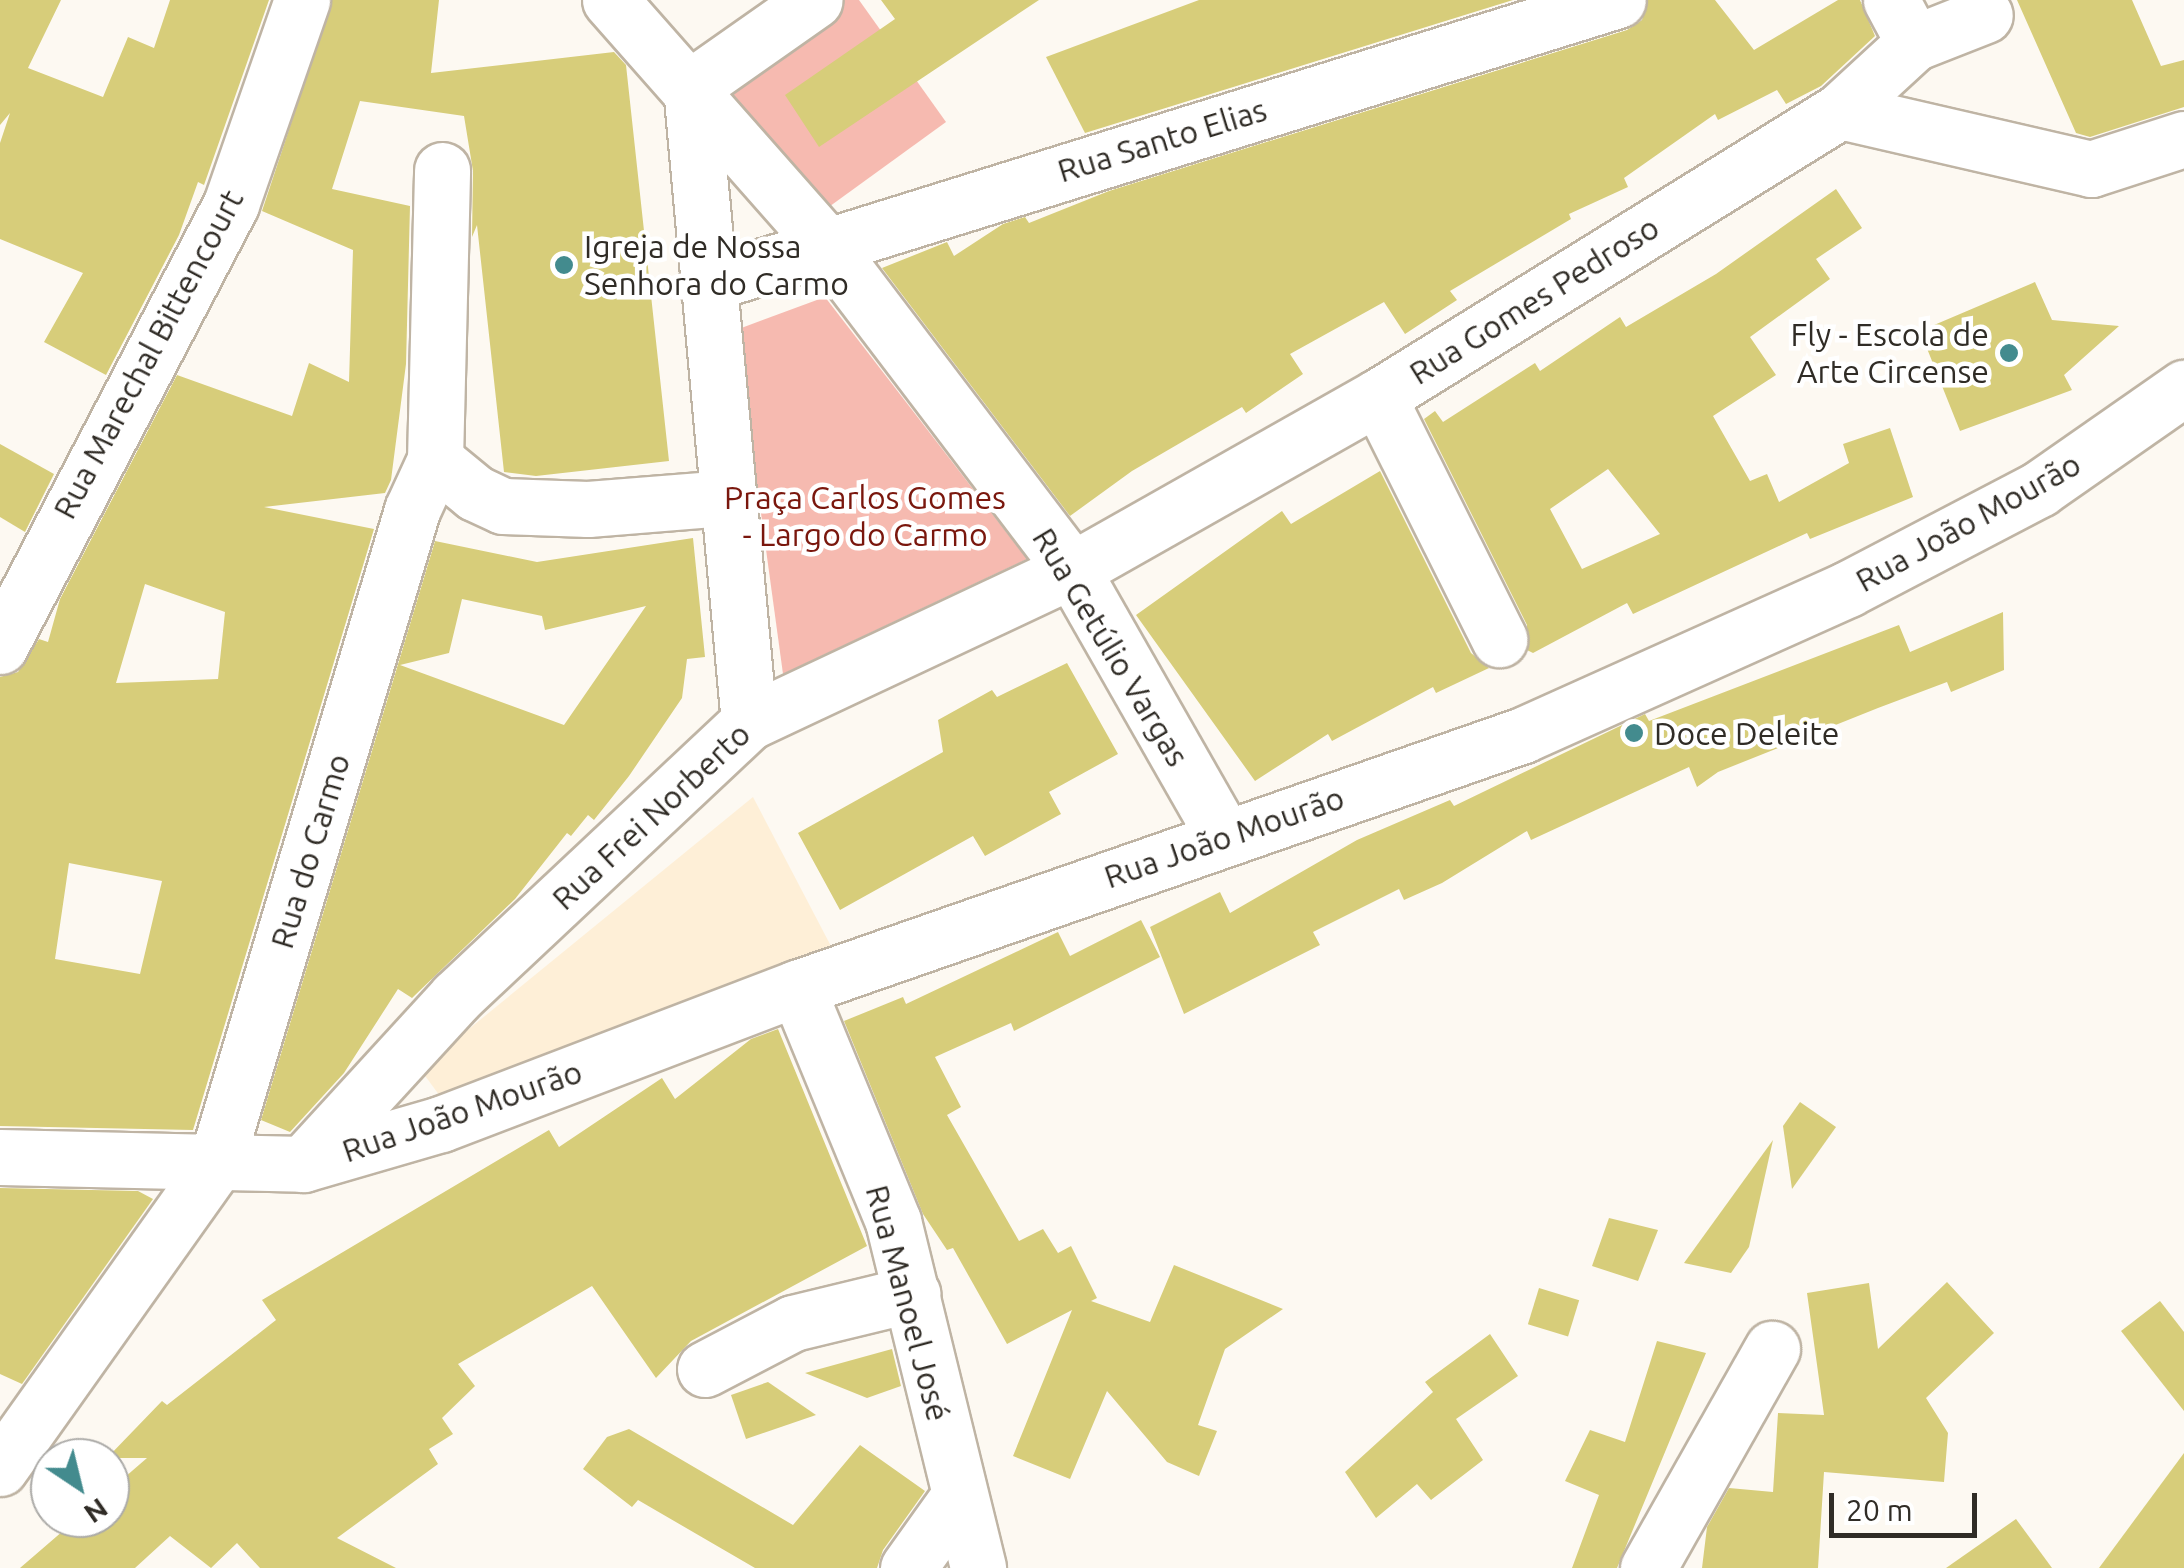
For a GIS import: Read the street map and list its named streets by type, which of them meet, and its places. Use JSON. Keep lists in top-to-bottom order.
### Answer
{
  "streets": {
    "street": [
      "Rua Santo Elias",
      "Rua Gomes Pedroso",
      "Rua Marechal Bittencourt",
      "Rua João Mourão",
      "Rua Getúlio Vargas",
      "Rua Frei Norberto",
      "Rua do Carmo",
      "Rua Manoel José"
    ]
  },
  "crossings": [
    ["Rua Santo Elias", "Rua Getúlio Vargas"],
    ["Rua Gomes Pedroso", "Rua Getúlio Vargas"],
    ["Rua Gomes Pedroso", "Rua Frei Norberto"],
    ["Rua João Mourão", "Rua Getúlio Vargas"],
    ["Rua João Mourão", "Rua Frei Norberto"],
    ["Rua João Mourão", "Rua do Carmo"],
    ["Rua João Mourão", "Rua Manoel José"],
    ["Rua Getúlio Vargas", "Rua Frei Norberto"]
  ],
  "parks": ["Praça Carlos Gomes - Largo do Carmo"],
  "places": ["Igreja de Nossa Senhora do Carmo", "Fly - Escola de Arte Circense", "Doce Deleite"],
  "scale_bar": "20 m",
  "north": "bottom right"
}
